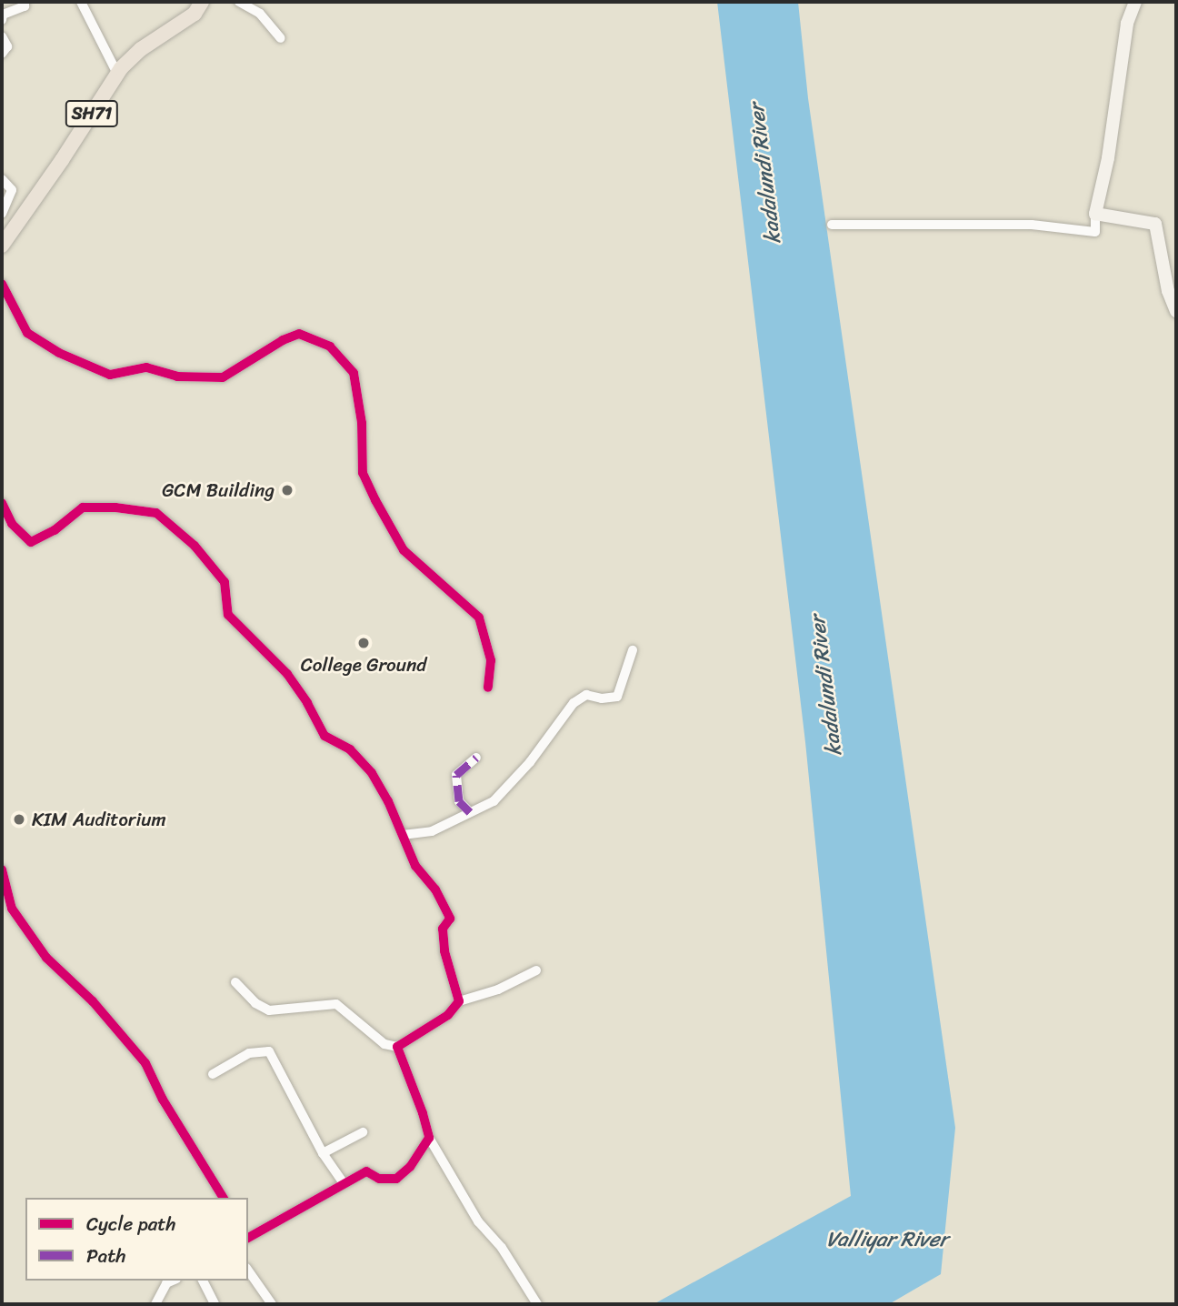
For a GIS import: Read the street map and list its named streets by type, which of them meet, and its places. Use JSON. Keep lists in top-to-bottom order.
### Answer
{
  "streets": {
    "main road": ["SH71"]
  },
  "water": ["kadalundi River", "Valliyar River"],
  "places": ["GCM Building", "College Ground", "KIM Auditorium"],
  "legend": ["Cycle path", "Path"]
}
